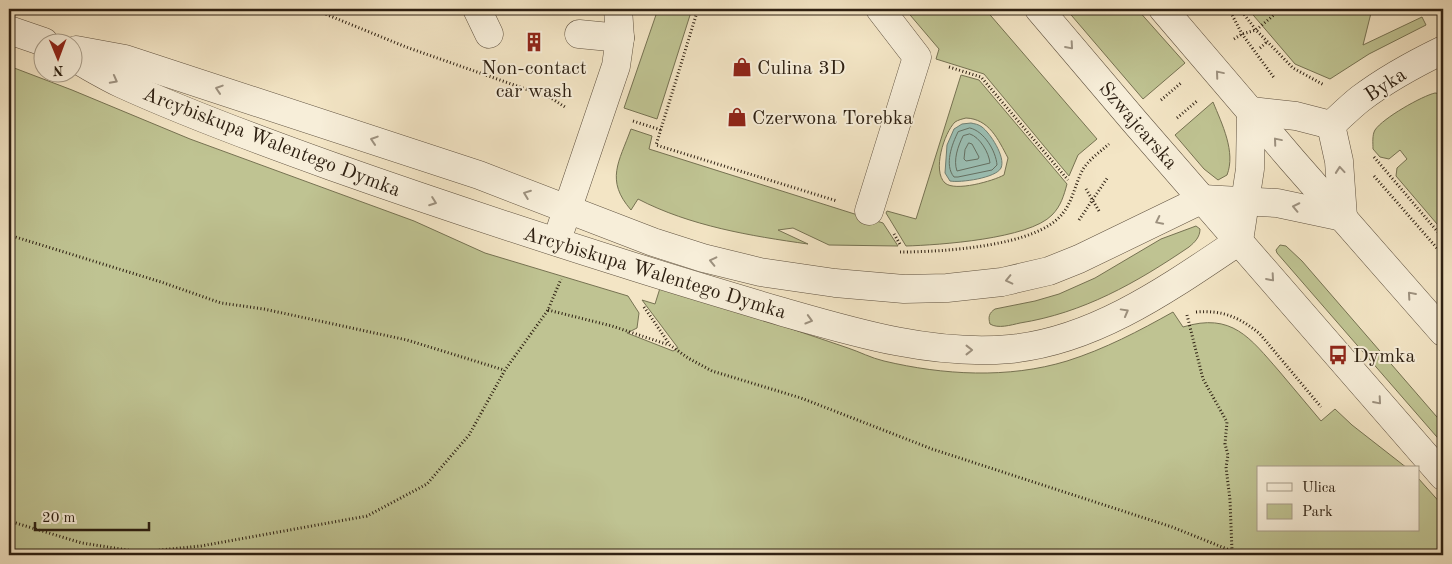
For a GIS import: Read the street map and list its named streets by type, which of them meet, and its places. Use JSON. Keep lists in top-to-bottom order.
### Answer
{
  "streets": {
    "street": ["Byka", "Szwajcarska", "Arcybiskupa Walentego Dymka"]
  },
  "crossings": [
    ["Szwajcarska", "Arcybiskupa Walentego Dymka"]
  ],
  "places": {
    "building": ["Non-contact car wash"],
    "shop": ["Culina 3D", "Czerwona Torebka"],
    "bus stop": ["Dymka"]
  },
  "legend": ["Ulica", "Park"],
  "scale_bar": "20 m",
  "north": "bottom"
}
